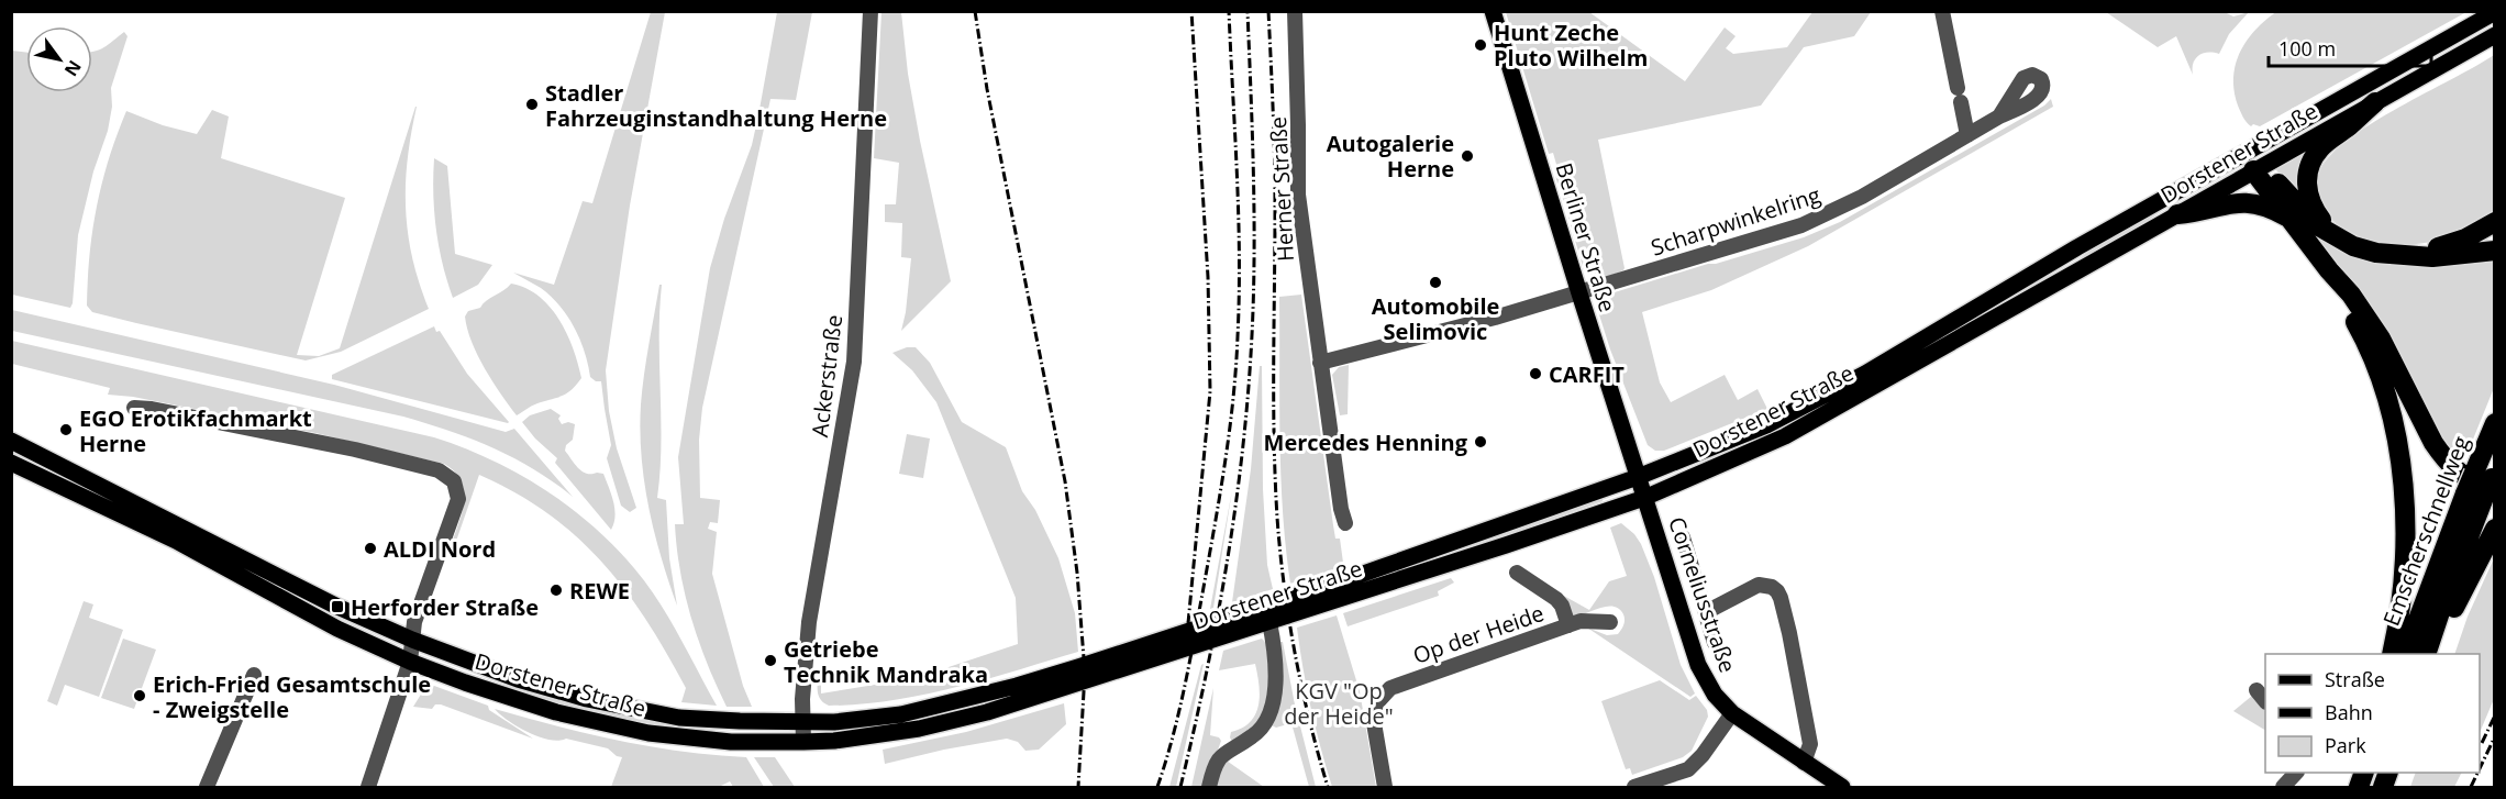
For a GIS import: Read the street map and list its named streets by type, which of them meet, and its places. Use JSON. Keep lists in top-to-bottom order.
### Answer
{
  "streets": {
    "highway": ["Emscherschnellweg"],
    "main road": ["Dorstener Straße", "Berliner Straße", "Corneliusstraße"],
    "street": [
      "Herner Straße",
      "Scharpwinkelring",
      "Ackerstraße",
      "Op der Heide"
    ]
  },
  "crossings": [
    ["Dorstener Straße", "Berliner Straße"],
    ["Dorstener Straße", "Ackerstraße"],
    ["Dorstener Straße", "Corneliusstraße"],
    ["Scharpwinkelring", "Berliner Straße"],
    ["Berliner Straße", "Corneliusstraße"]
  ],
  "parks": ["KGV \"Op der Heide\""],
  "places": {
    "other": [
      "Hunt Zeche Pluto Wilhelm",
      "Stadler Fahrzeuginstandhaltung Herne",
      "Autogalerie Herne",
      "Automobile Selimovic",
      "CARFIT",
      "EGO Erotikfachmarkt Herne",
      "Mercedes Henning",
      "ALDI Nord",
      "REWE",
      "Getriebe Technik Mandraka",
      "Erich-Fried Gesamtschule - Zweigstelle"
    ],
    "transit": ["Herforder Straße"]
  },
  "legend": ["Straße", "Bahn", "Park"],
  "scale_bar": "100 m",
  "north": "bottom right"
}
